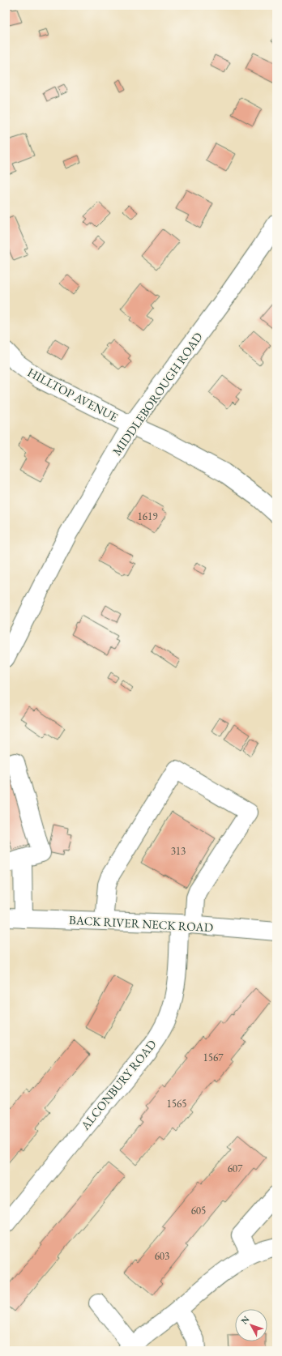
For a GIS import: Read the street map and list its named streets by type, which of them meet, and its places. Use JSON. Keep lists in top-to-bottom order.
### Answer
{
  "streets": {
    "street": [
      "MIDDLEBOROUGH ROAD",
      "HILLTOP AVENUE",
      "BACK RIVER NECK ROAD",
      "ALCONBURY ROAD"
    ]
  },
  "crossings": [
    ["MIDDLEBOROUGH ROAD", "HILLTOP AVENUE"],
    ["BACK RIVER NECK ROAD", "ALCONBURY ROAD"]
  ],
  "house_numbers": [
    "1619",
    "313",
    "1567",
    "1565",
    "607",
    "605",
    "603"
  ],
  "north": "top left"
}
